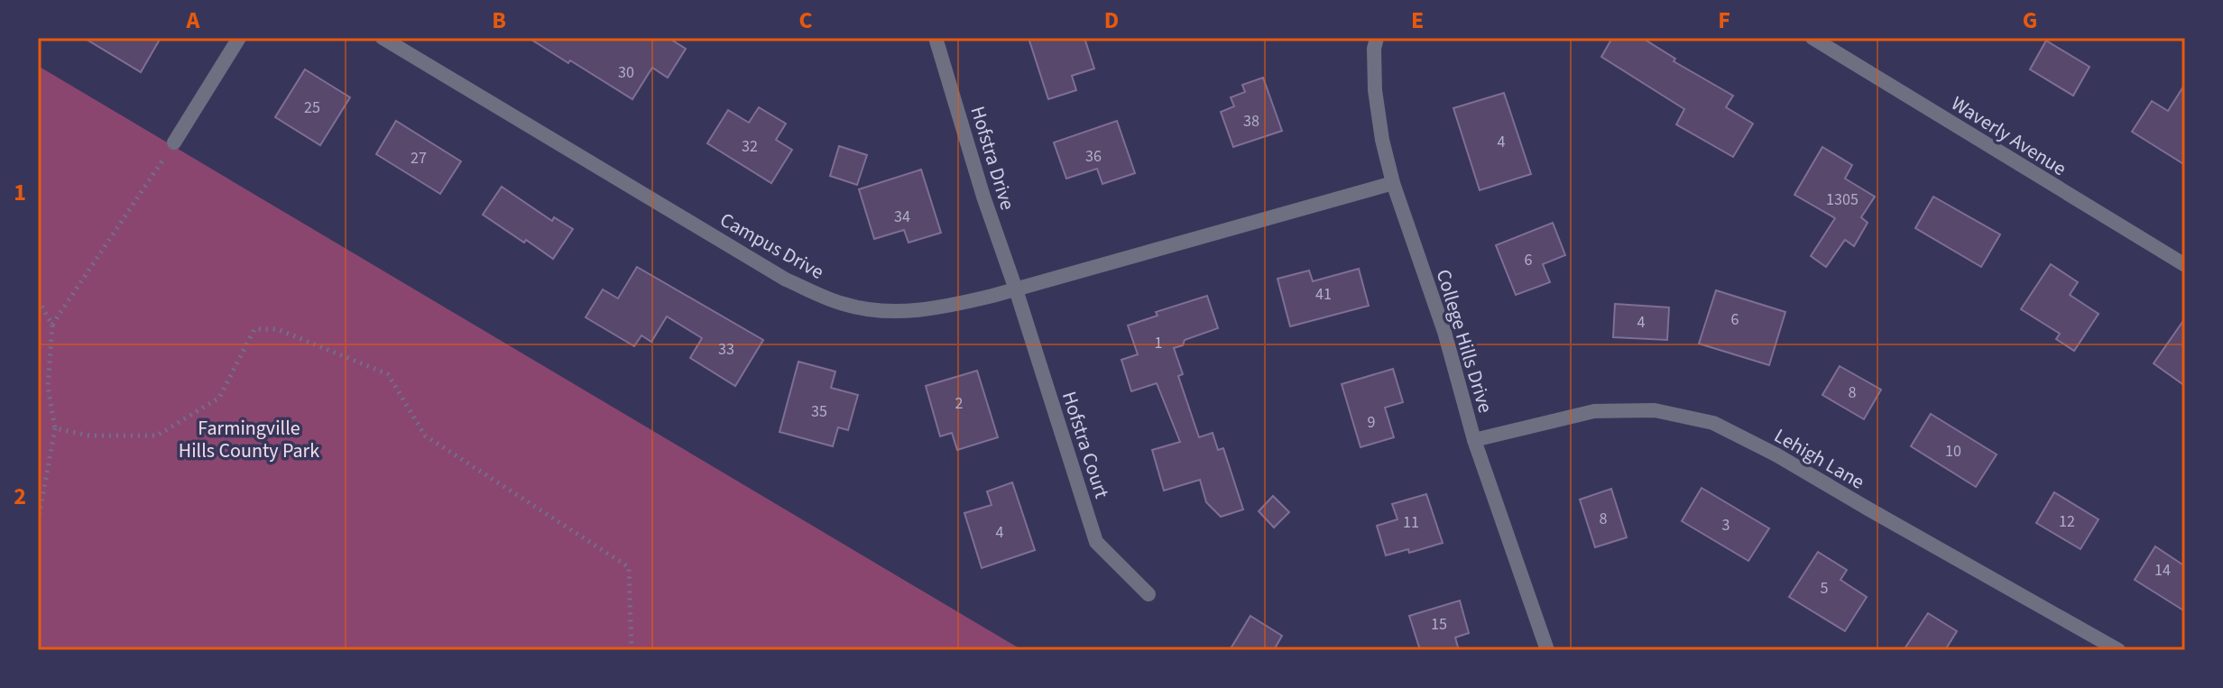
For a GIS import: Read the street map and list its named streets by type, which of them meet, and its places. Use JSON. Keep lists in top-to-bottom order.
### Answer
{
  "streets": {
    "street": [
      "Waverly Avenue",
      "Hofstra Drive",
      "Campus Drive",
      "College Hills Drive",
      "Hofstra Court",
      "Lehigh Lane"
    ]
  },
  "crossings": [
    ["Hofstra Drive", "Campus Drive"],
    ["Hofstra Drive", "Hofstra Court"],
    ["Campus Drive", "College Hills Drive"],
    ["Campus Drive", "Hofstra Court"],
    ["College Hills Drive", "Lehigh Lane"]
  ],
  "parks": ["Farmingville Hills County Park"],
  "house_numbers": [
    "30",
    "25",
    "38",
    "4",
    "32",
    "36",
    "27",
    "1305",
    "34",
    "6",
    "41",
    "6",
    "4",
    "1",
    "33",
    "8",
    "2",
    "35",
    "9",
    "10",
    "8",
    "12",
    "11",
    "3",
    "4",
    "14",
    "5",
    "15"
  ],
  "grid": {
    "columns": [
      "A",
      "B",
      "C",
      "D",
      "E",
      "F",
      "G"
    ],
    "rows": ["1", "2"]
  }
}
